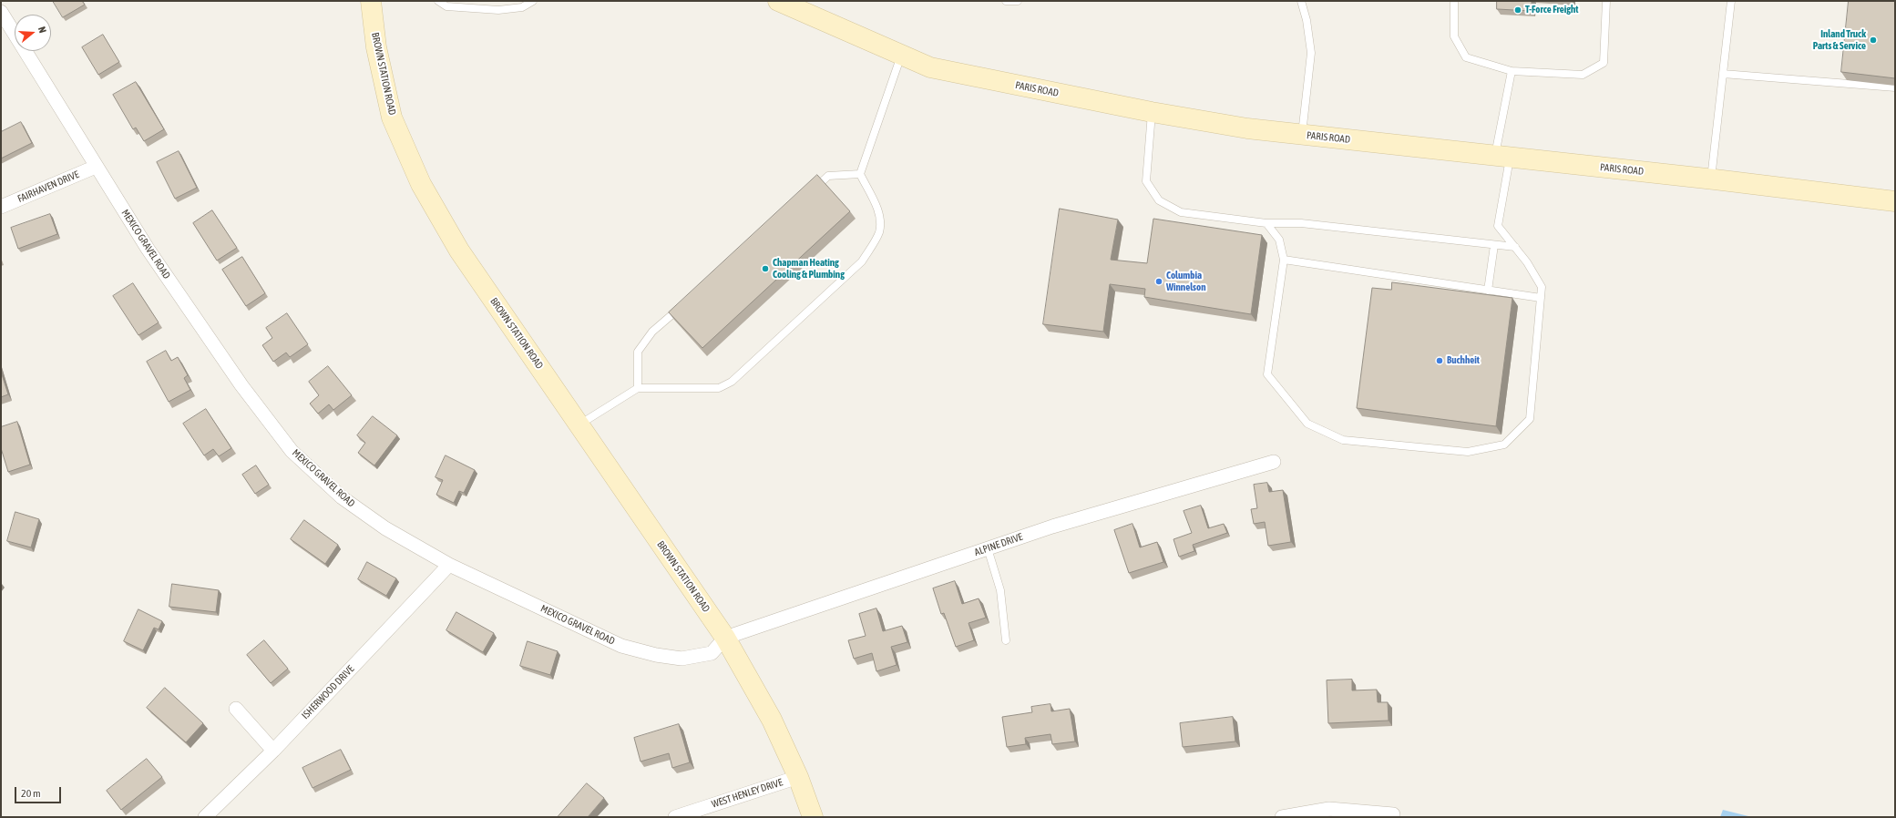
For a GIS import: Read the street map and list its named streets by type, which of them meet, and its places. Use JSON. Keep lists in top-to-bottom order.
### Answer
{
  "streets": {
    "main road": ["BROWN STATION ROAD", "PARIS ROAD"],
    "street": [
      "FAIRHAVEN DRIVE",
      "MEXICO GRAVEL ROAD",
      "ALPINE DRIVE",
      "ISHERWOOD DRIVE",
      "WEST HENLEY DRIVE"
    ]
  },
  "crossings": [
    ["BROWN STATION ROAD", "MEXICO GRAVEL ROAD"],
    ["BROWN STATION ROAD", "ALPINE DRIVE"],
    ["FAIRHAVEN DRIVE", "MEXICO GRAVEL ROAD"],
    ["MEXICO GRAVEL ROAD", "ALPINE DRIVE"],
    ["MEXICO GRAVEL ROAD", "ISHERWOOD DRIVE"]
  ],
  "places": [
    "T-Force Freight",
    "Inland Truck Parts & Service",
    "Chapman Heating Cooling & Plumbing",
    "Columbia Winnelson",
    "Buchheit"
  ],
  "scale_bar": "20 m",
  "north": "right"
}
